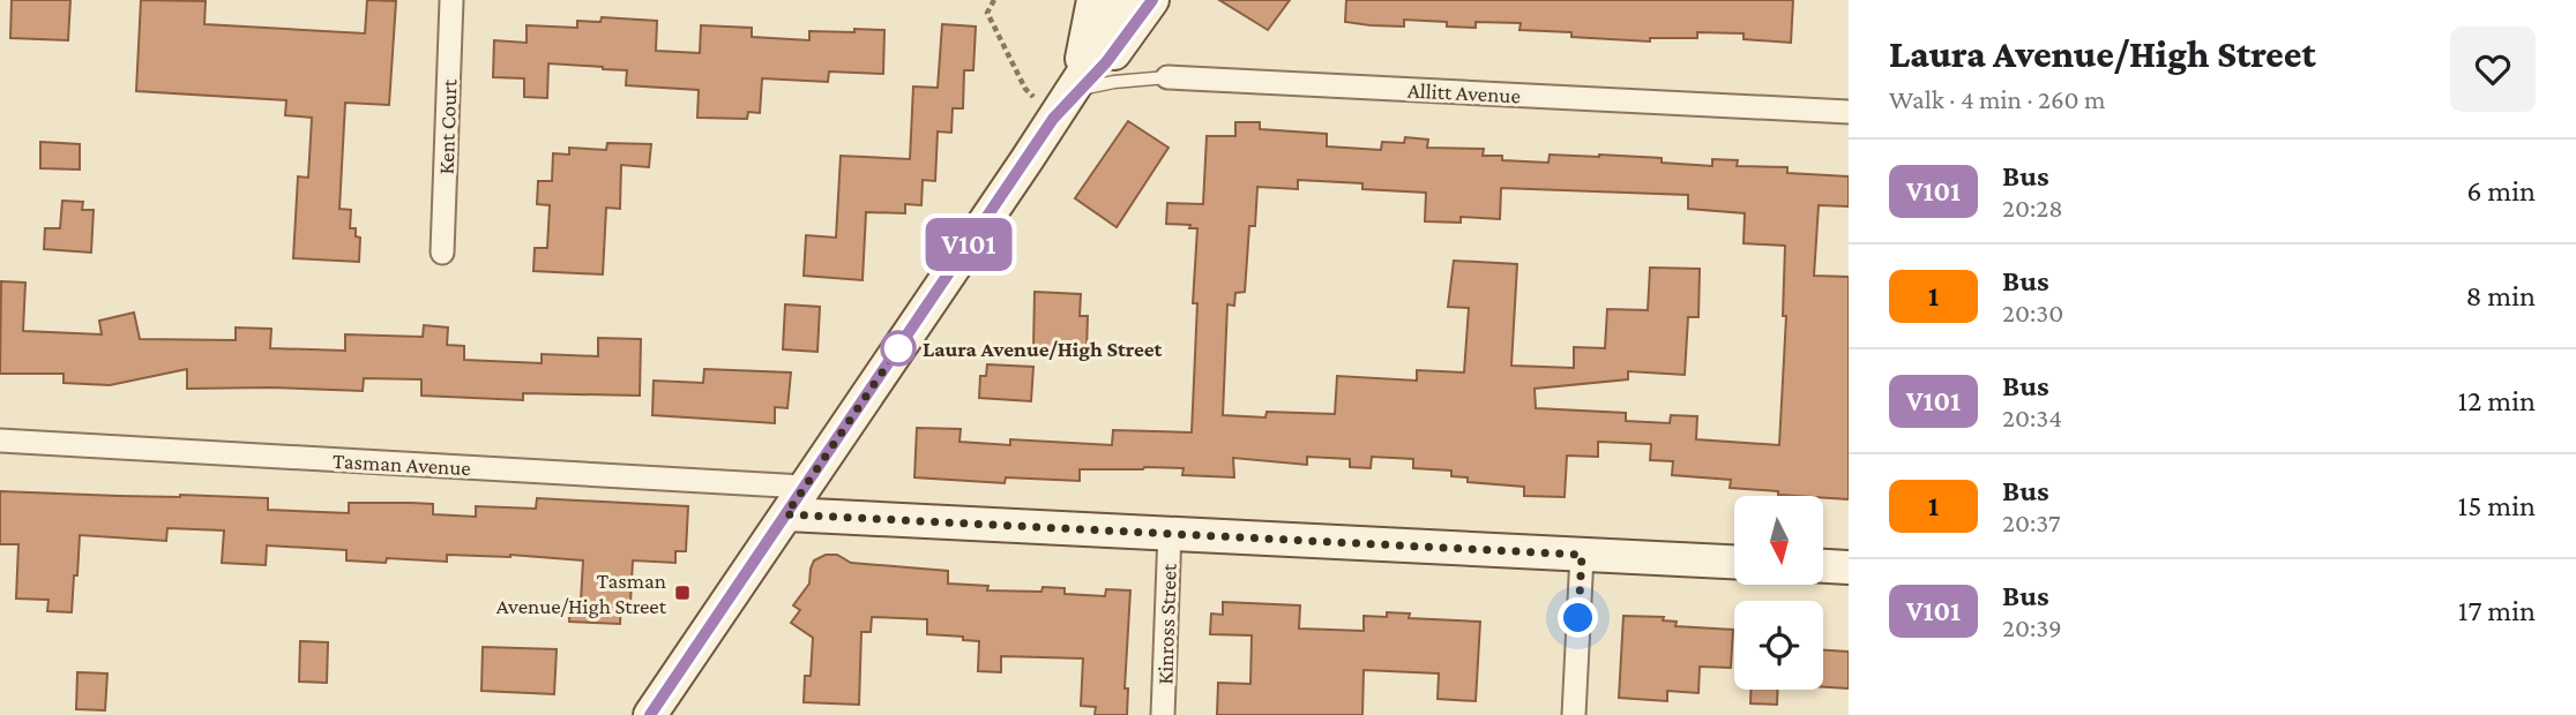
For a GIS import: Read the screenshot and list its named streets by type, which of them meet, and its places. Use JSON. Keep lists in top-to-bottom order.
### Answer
{
  "streets": {
    "street": [
      "Allitt Avenue",
      "Kent Court",
      "Tasman Avenue",
      "Kinross Street"
    ]
  },
  "places": {
    "other": ["Laura Avenue/High Street"],
    "transit": ["Tasman Avenue/High Street"]
  },
  "lines": ["bus line V101"],
  "north": "bottom",
  "page": {
    "on_map": "V101",
    "heading": ["Laura Avenue/High Street", "Walk · 4 min · 260 m"],
    "list": [
      {
        "mark": "V101",
        "name": "Bus",
        "note": "20:28",
        "value": "6 min"
      },
      {
        "mark": "1",
        "name": "Bus",
        "note": "20:30",
        "value": "8 min"
      },
      {
        "mark": "V101",
        "name": "Bus",
        "note": "20:34",
        "value": "12 min"
      },
      {
        "mark": "1",
        "name": "Bus",
        "note": "20:37",
        "value": "15 min"
      },
      {
        "mark": "V101",
        "name": "Bus",
        "note": "20:39",
        "value": "17 min"
      }
    ]
  }
}
